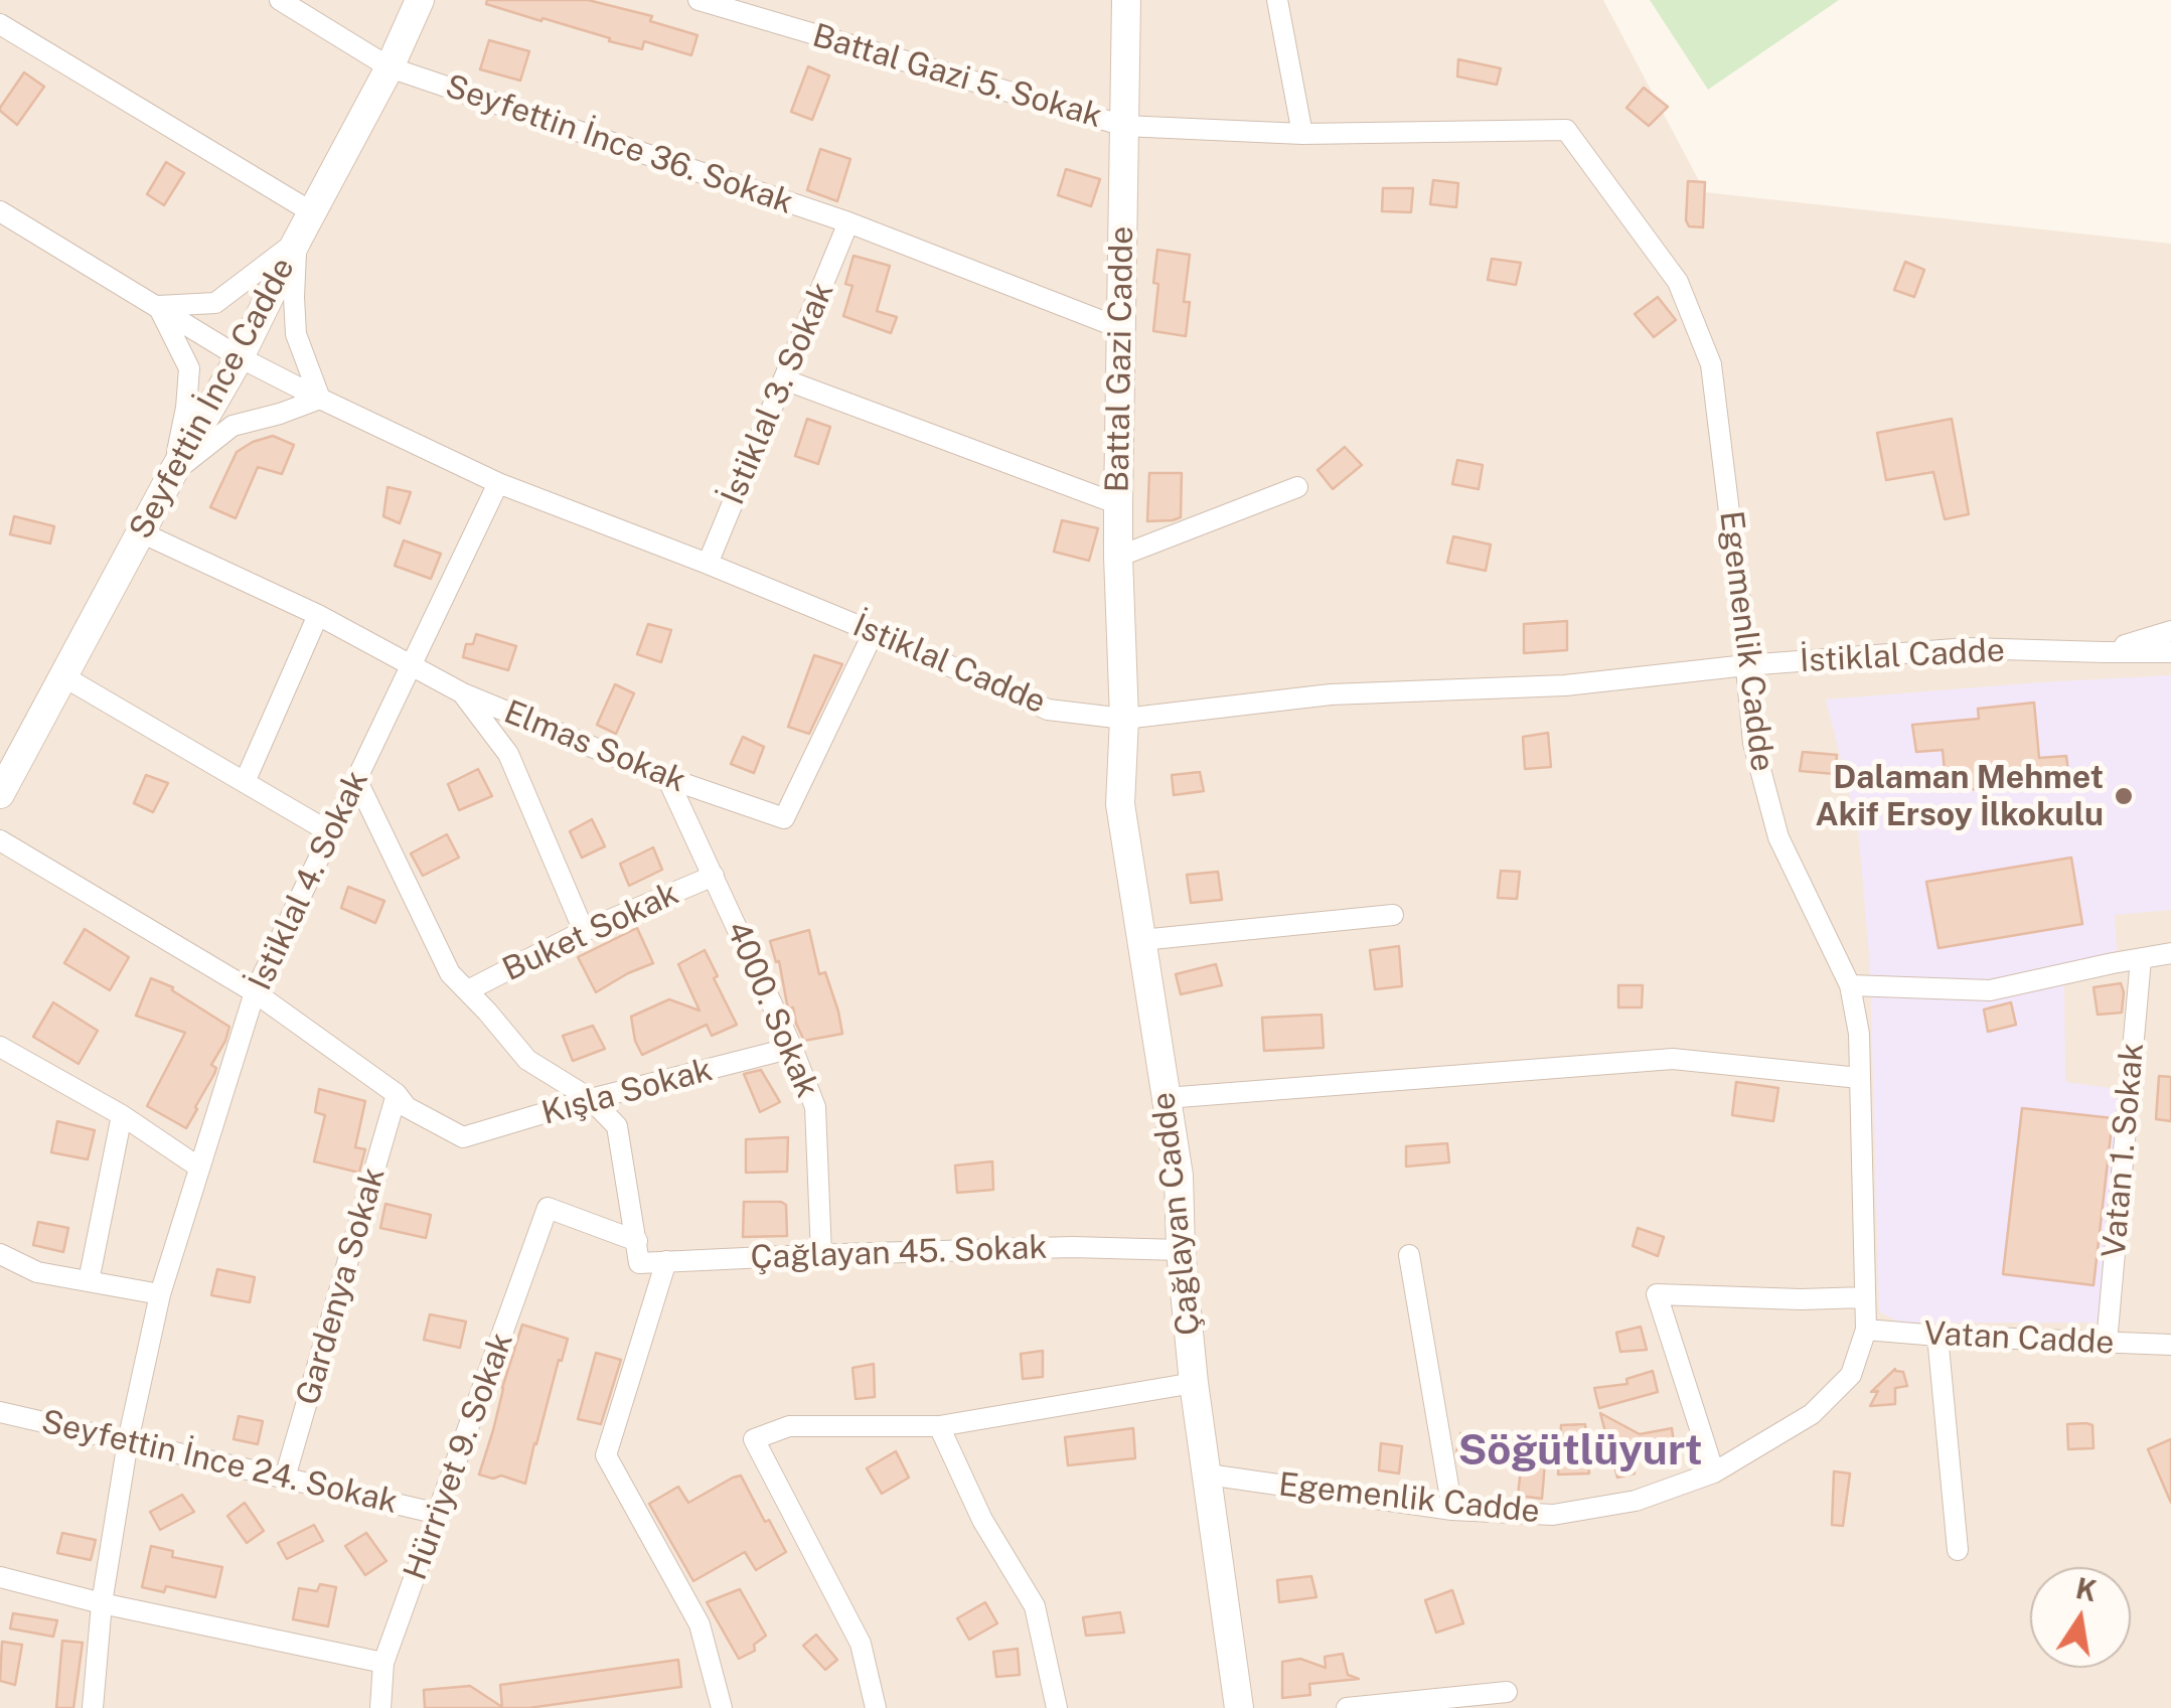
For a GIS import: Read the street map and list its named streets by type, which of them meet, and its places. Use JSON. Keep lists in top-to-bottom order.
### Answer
{
  "streets": {
    "street": [
      "Battal Gazi 5. Sokak",
      "Seyfettin İnce 36. Sokak",
      "Battal Gazi Cadde",
      "İstiklal 3. Sokak",
      "Seyfettin İnce Cadde",
      "Egemenlik Cadde",
      "İstiklal Cadde",
      "Elmas Sokak",
      "İstiklal 4. Sokak",
      "Buket Sokak",
      "4000. Sokak",
      "Kışla Sokak",
      "Vatan 1. Sokak",
      "Çağlayan Cadde",
      "Çağlayan 45. Sokak",
      "Gardenya Sokak",
      "Vatan Cadde",
      "Hürriyet 9. Sokak",
      "Seyfettin İnce 24. Sokak"
    ]
  },
  "crossings": [
    ["Battal Gazi 5. Sokak", "Battal Gazi Cadde"],
    ["Battal Gazi 5. Sokak", "Egemenlik Cadde"],
    ["Seyfettin İnce 36. Sokak", "Battal Gazi Cadde"],
    ["Seyfettin İnce 36. Sokak", "İstiklal 3. Sokak"],
    ["Seyfettin İnce 36. Sokak", "Seyfettin İnce Cadde"],
    ["Battal Gazi Cadde", "İstiklal Cadde"],
    ["Battal Gazi Cadde", "Çağlayan Cadde"],
    ["İstiklal 3. Sokak", "İstiklal Cadde"],
    ["Seyfettin İnce Cadde", "İstiklal Cadde"],
    ["Seyfettin İnce Cadde", "Elmas Sokak"],
    ["Egemenlik Cadde", "İstiklal Cadde"],
    ["Egemenlik Cadde", "Çağlayan Cadde"],
    ["Egemenlik Cadde", "Vatan Cadde"],
    ["İstiklal Cadde", "Elmas Sokak"],
    ["İstiklal Cadde", "İstiklal 4. Sokak"],
    ["İstiklal Cadde", "Çağlayan Cadde"],
    ["Elmas Sokak", "İstiklal 4. Sokak"],
    ["Elmas Sokak", "4000. Sokak"],
    ["İstiklal 4. Sokak", "Seyfettin İnce 24. Sokak"],
    ["Buket Sokak", "4000. Sokak"],
    ["4000. Sokak", "Kışla Sokak"],
    ["4000. Sokak", "Çağlayan 45. Sokak"],
    ["Kışla Sokak", "Gardenya Sokak"],
    ["Vatan 1. Sokak", "Vatan Cadde"],
    ["Çağlayan Cadde", "Çağlayan 45. Sokak"],
    ["Gardenya Sokak", "Seyfettin İnce 24. Sokak"],
    ["Hürriyet 9. Sokak", "Seyfettin İnce 24. Sokak"]
  ],
  "districts": ["Söğütlüyurt"],
  "places": ["Dalaman Mehmet Akif Ersoy İlkokulu"],
  "north": "top"
}
